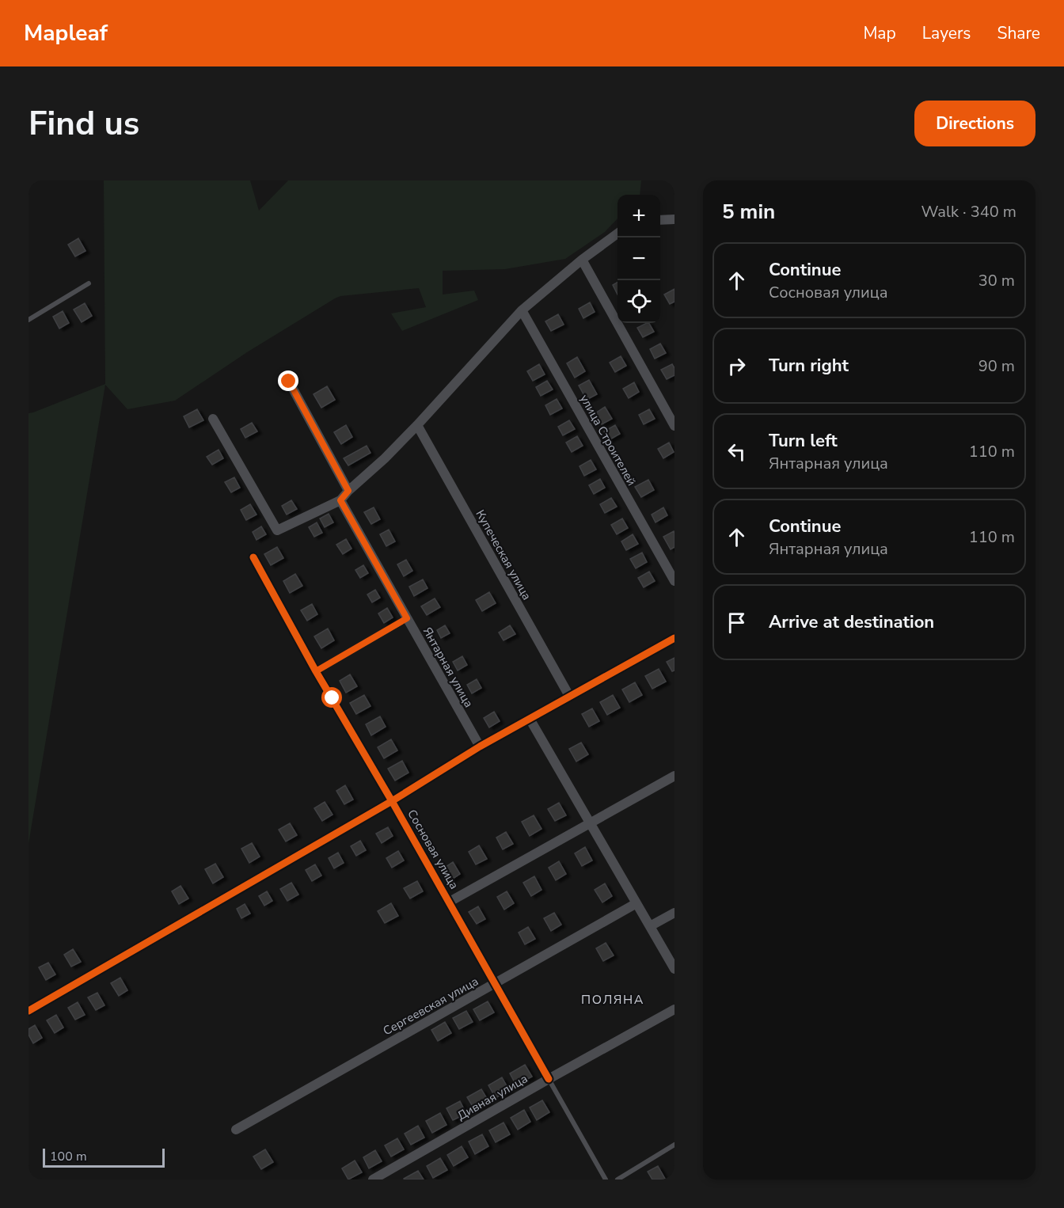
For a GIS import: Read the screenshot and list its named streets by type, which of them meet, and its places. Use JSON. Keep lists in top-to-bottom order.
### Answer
{
  "streets": {
    "street": [
      "улица Строителей",
      "Купеческая улица",
      "Янтарная улица",
      "Сосновая улица",
      "Сергеевская улица",
      "Дивная улица"
    ]
  },
  "crossings": [
    ["Сосновая улица", "Сергеевская улица"],
    ["Сосновая улица", "Дивная улица"]
  ],
  "districts": ["ПОЛЯНА"],
  "scale_bar": "100 m",
  "page": {
    "header": "Mapleaf",
    "nav": ["Map", "Layers", "Share"],
    "buttons": "Directions",
    "title": "Find us",
    "heading": ["5 min", "Walk · 340 m"],
    "map_buttons": ["+", "−"],
    "list": [
      ["Continue", "Сосновая улица", "30 m"],
      ["Turn right", "90 m"],
      ["Turn left", "Янтарная улица", "110 m"],
      ["Continue", "Янтарная улица", "110 m"],
      "Arrive at destination"
    ],
    "scale": "100 m"
  }
}
